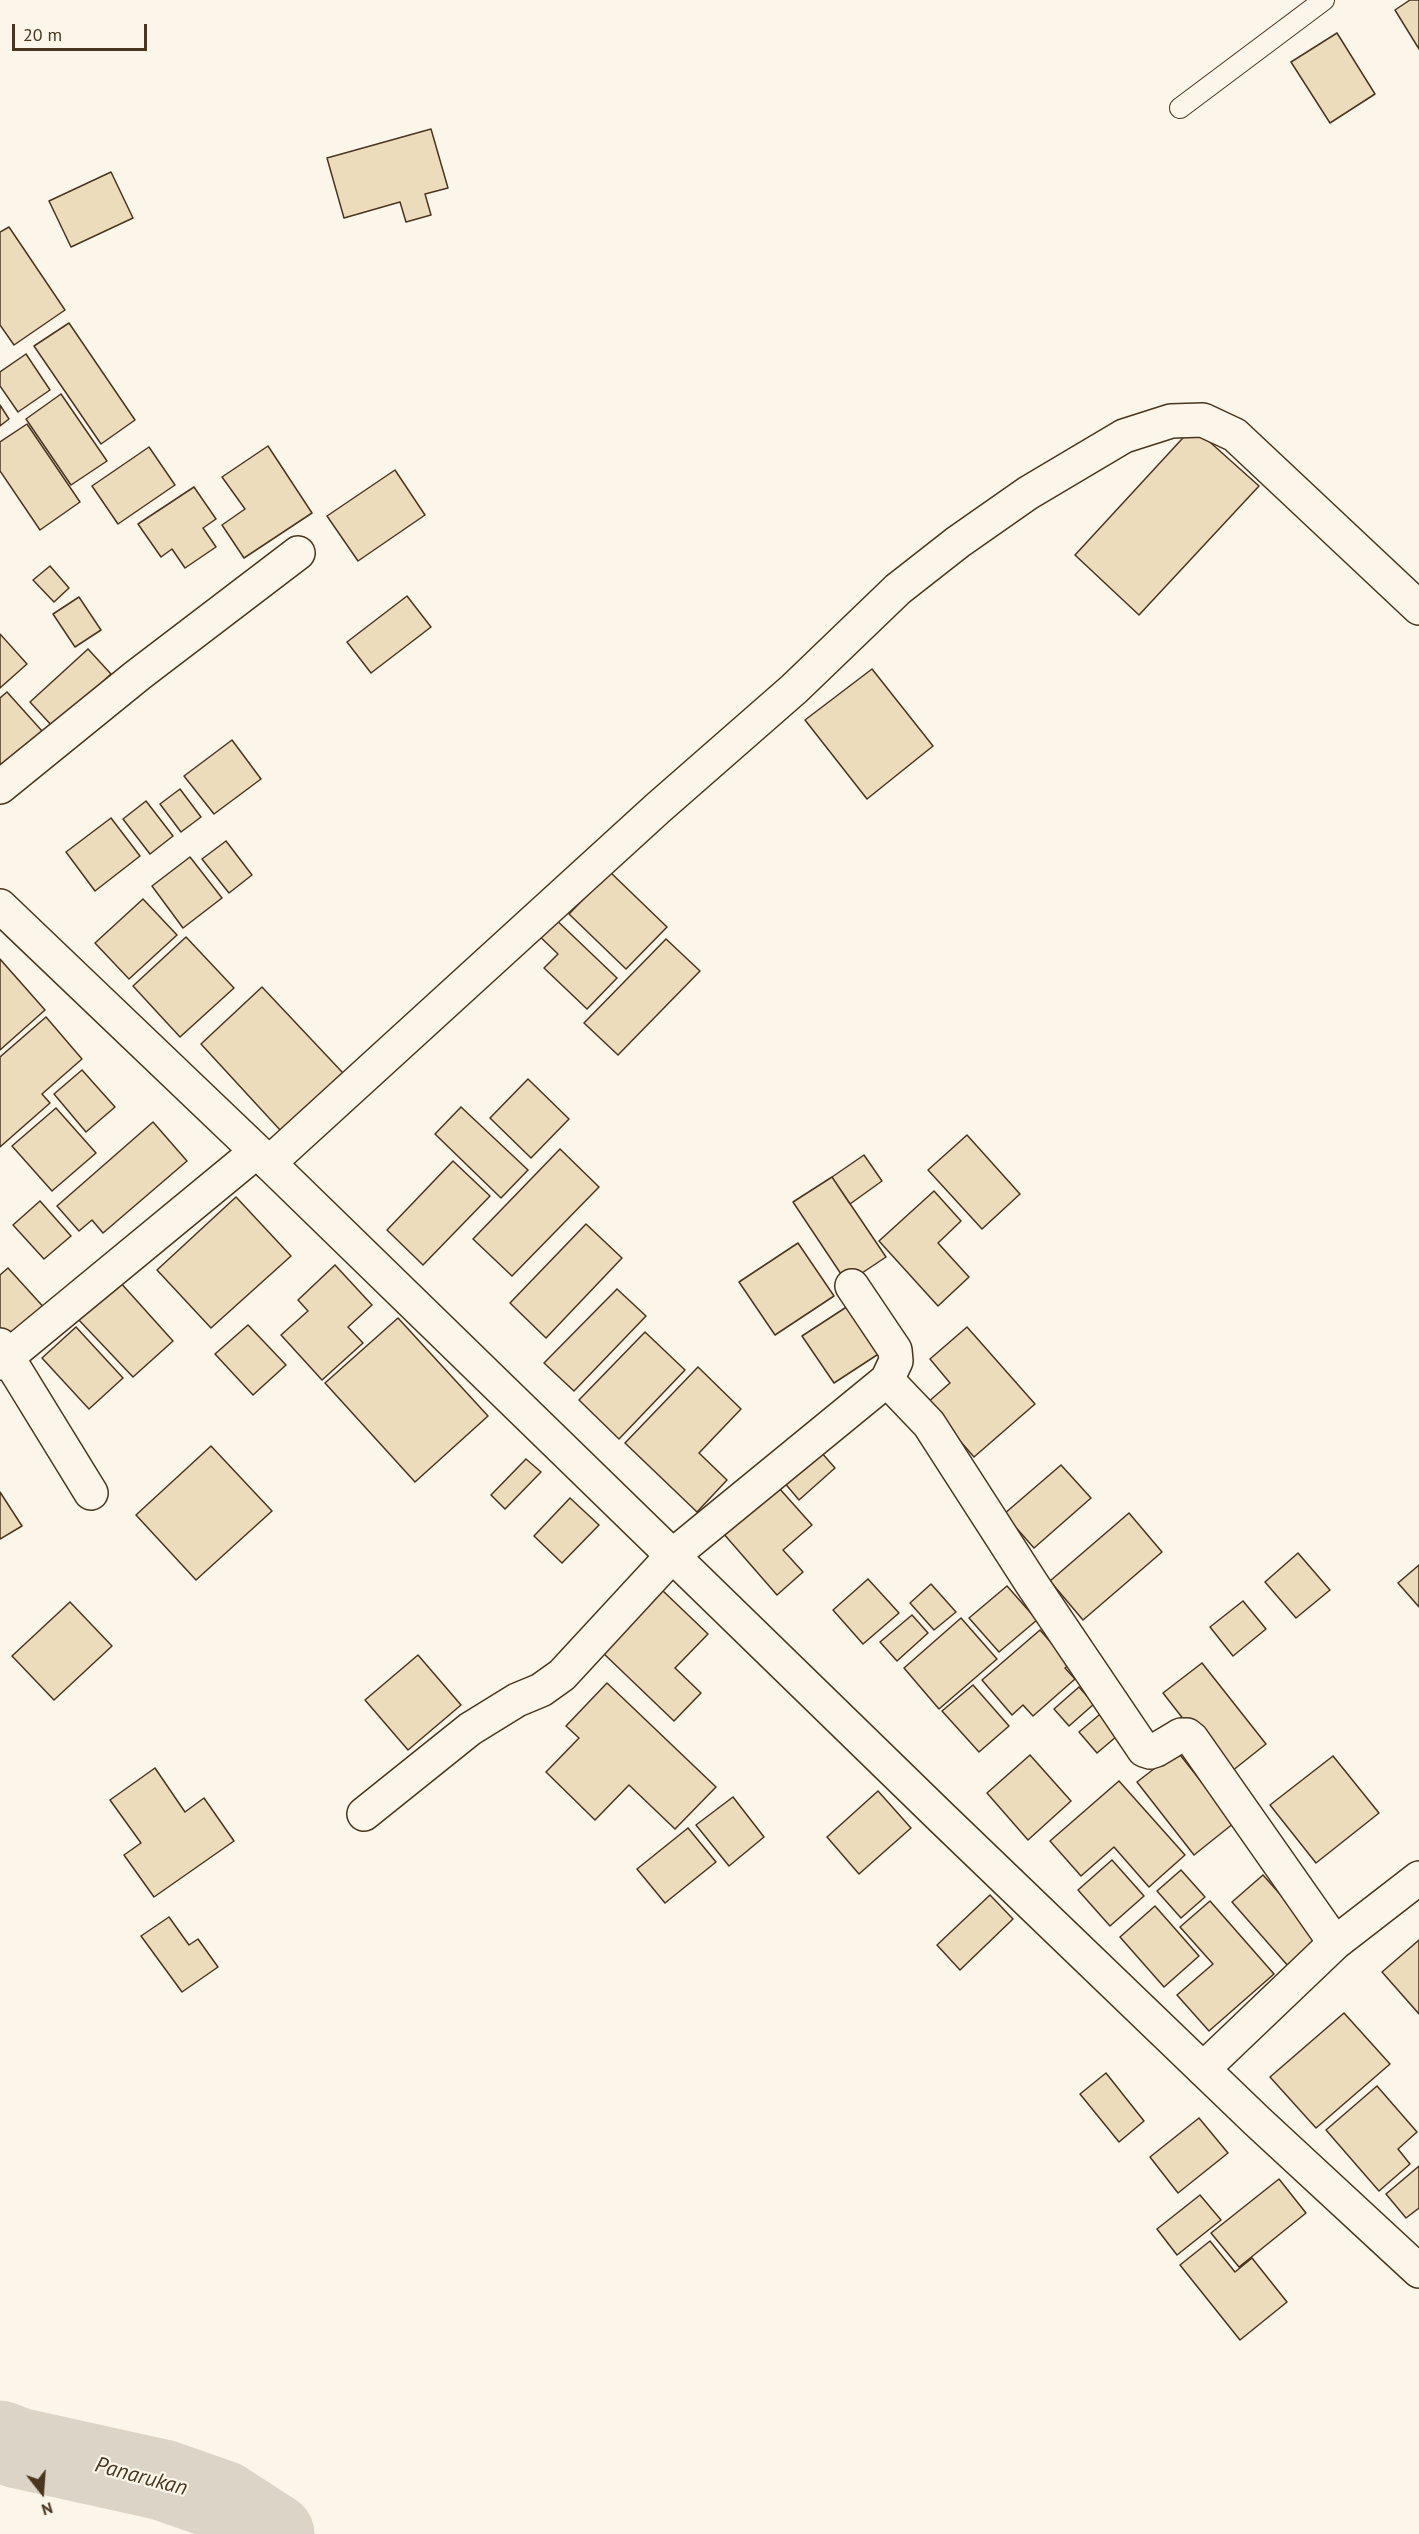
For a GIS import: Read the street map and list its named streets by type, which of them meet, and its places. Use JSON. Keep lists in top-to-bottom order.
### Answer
{
  "water": ["Panarukan"],
  "scale_bar": "20 m",
  "north": "bottom"
}
